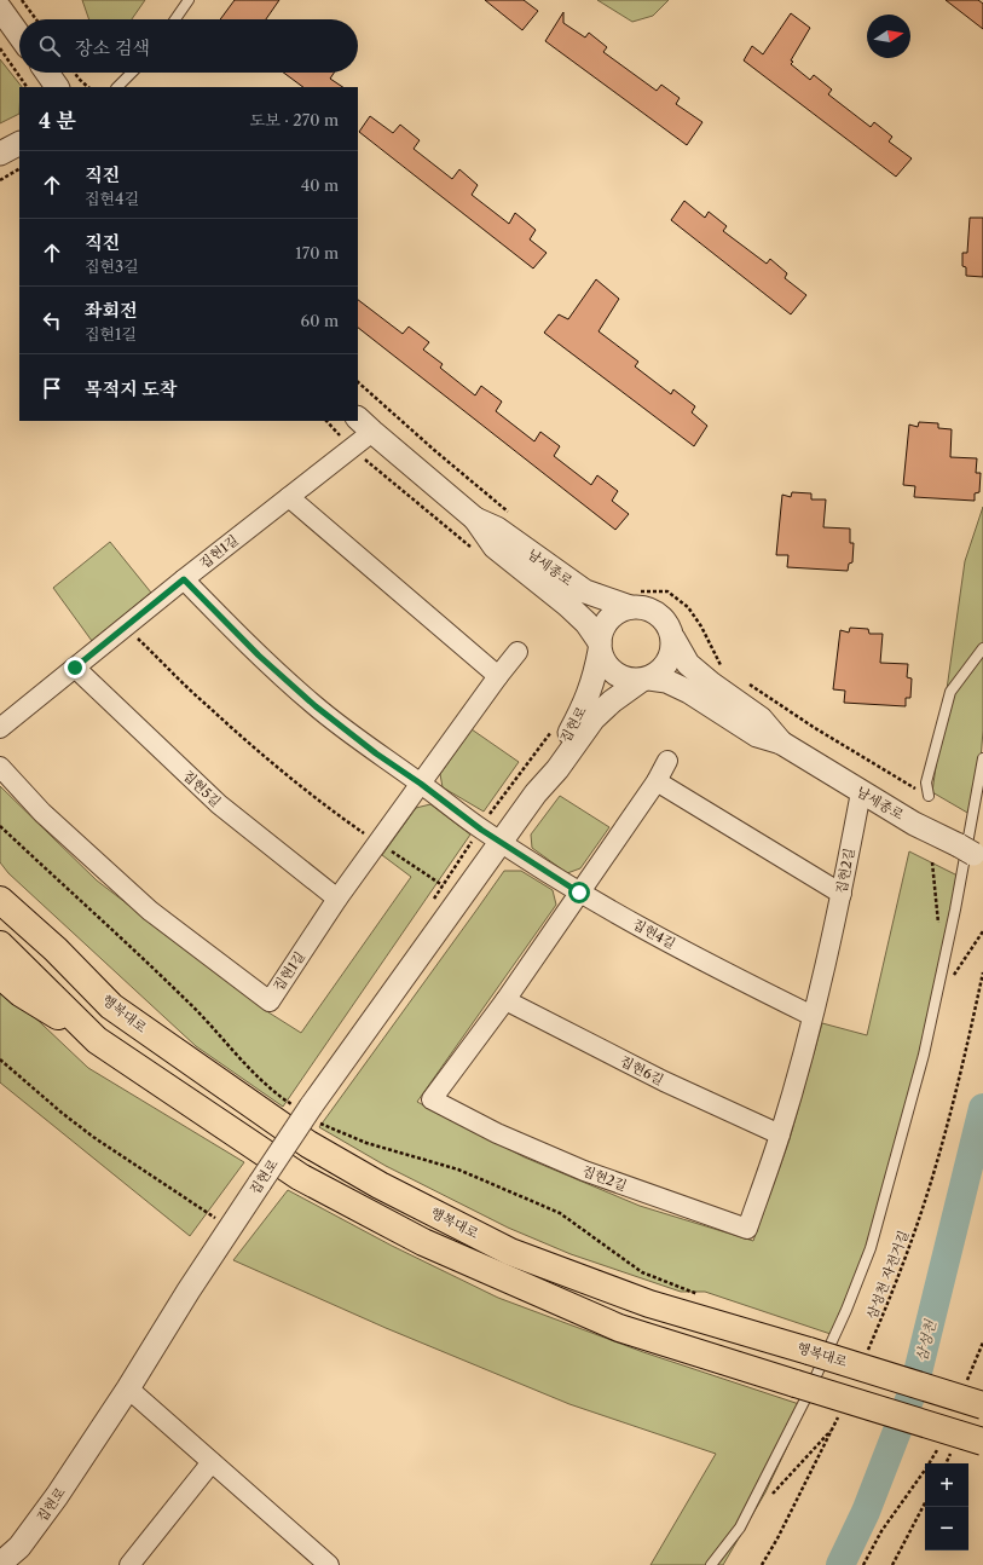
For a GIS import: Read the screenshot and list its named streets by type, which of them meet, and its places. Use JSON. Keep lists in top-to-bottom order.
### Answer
{
  "streets": {
    "highway": ["행복대로"],
    "street": [
      "집현1길",
      "남세종로",
      "집현로",
      "집현5길",
      "집현2길",
      "집현4길",
      "집현6길"
    ],
    "path": ["삼성천 자전거길"]
  },
  "crossings": [
    ["집현1길", "남세종로"],
    ["집현1길", "집현5길"],
    ["집현1길", "집현4길"],
    ["남세종로", "집현로"],
    ["남세종로", "집현2길"],
    ["집현로", "집현4길"],
    ["집현2길", "집현4길"],
    ["집현2길", "집현6길"]
  ],
  "water": ["삼성천"],
  "north": "right",
  "page": {
    "search": "장소 검색",
    "heading": ["4 분", "도보 · 270 m"],
    "list": [
      ["직진", "집현4길", "40 m"],
      ["직진", "집현3길", "170 m"],
      ["좌회전", "집현1길", "60 m"],
      "목적지 도착"
    ],
    "map_buttons": ["+", "−"]
  }
}
